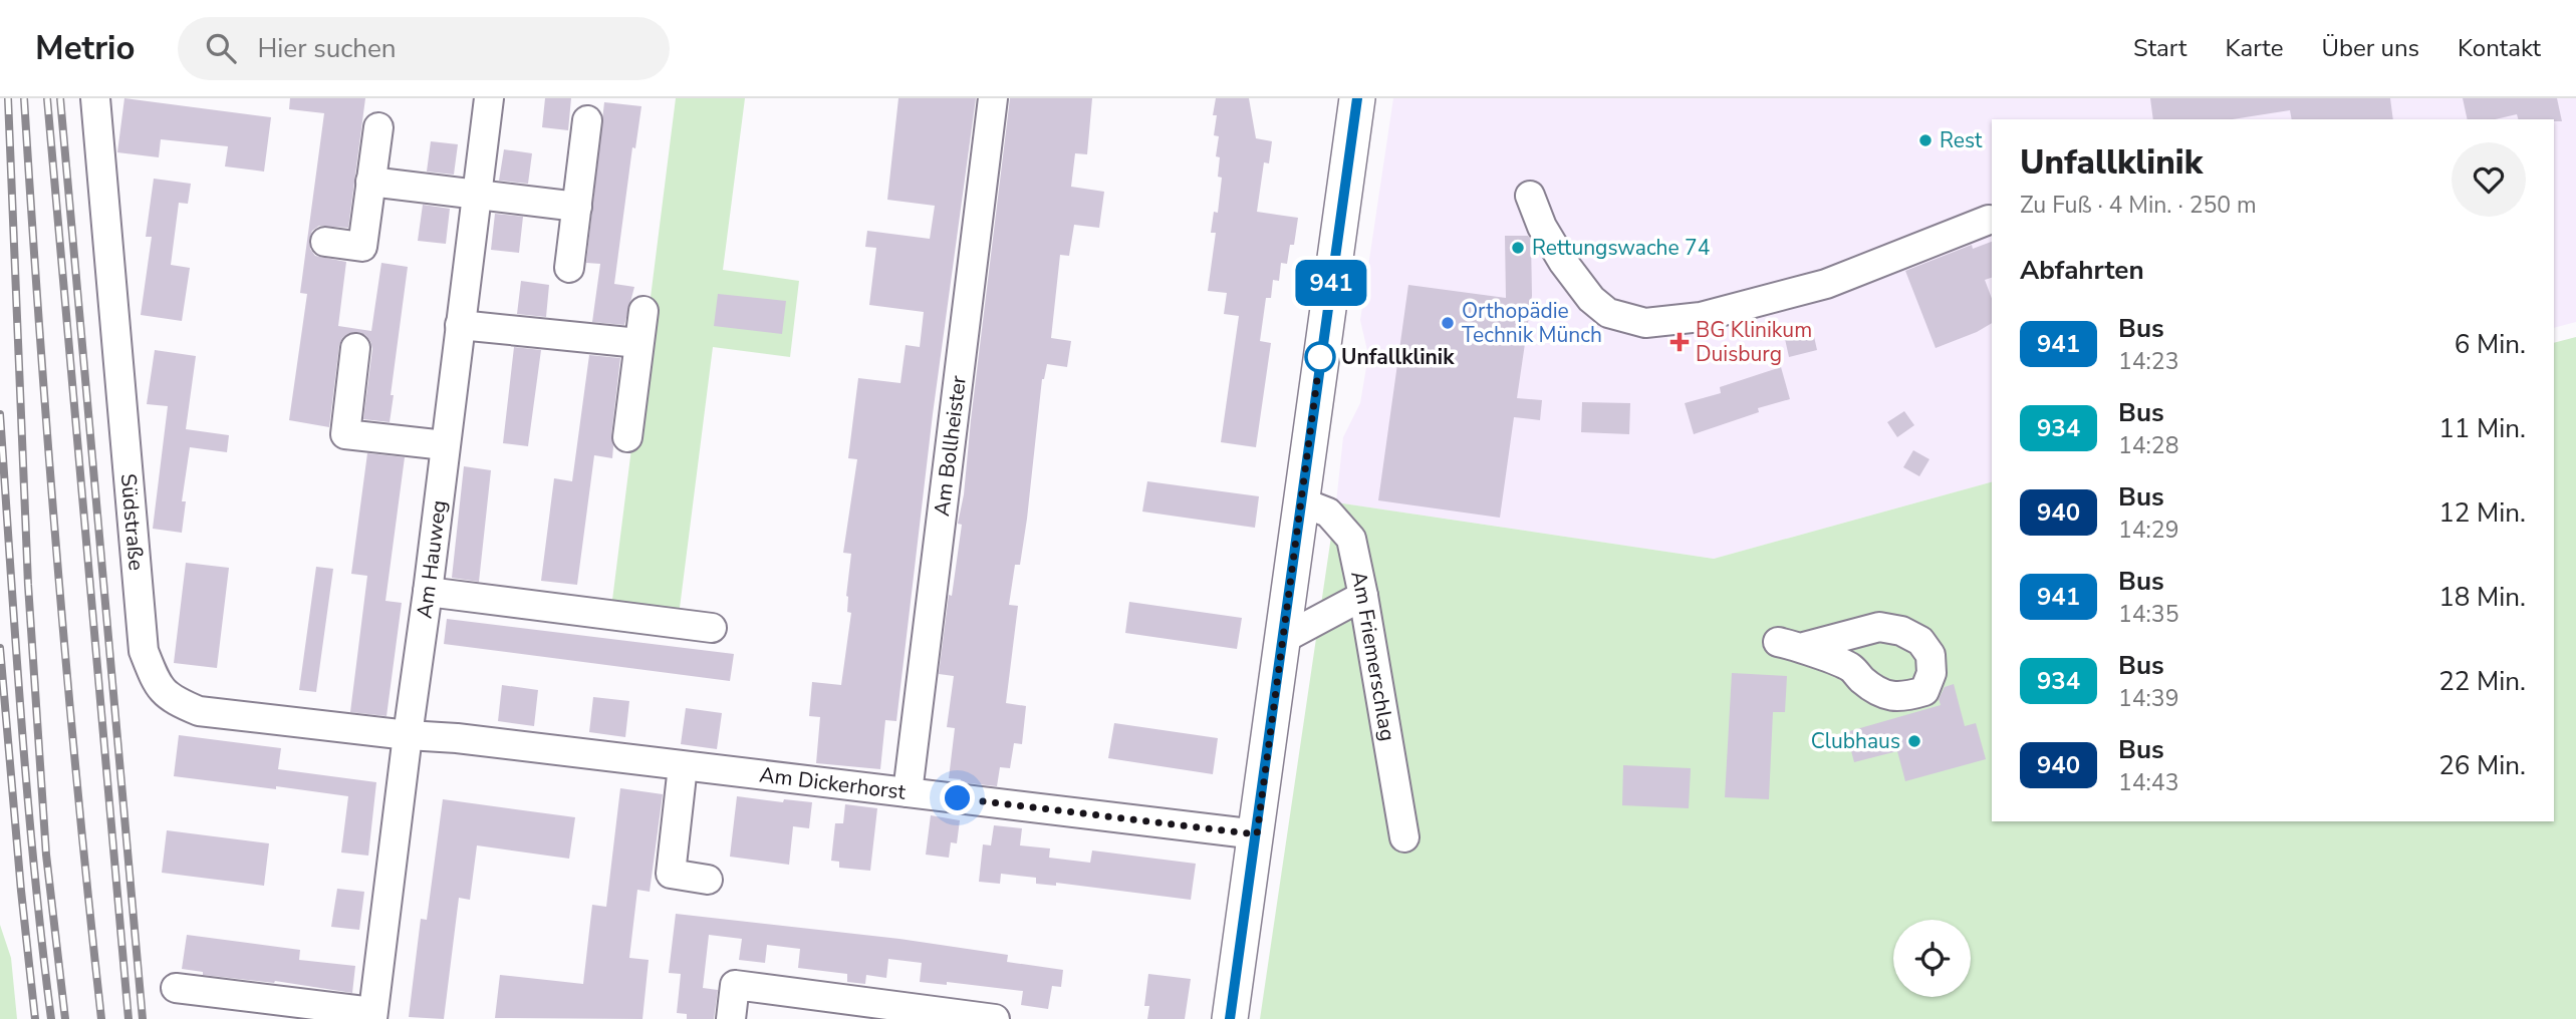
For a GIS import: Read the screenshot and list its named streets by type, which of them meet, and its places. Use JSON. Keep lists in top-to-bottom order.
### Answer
{
  "streets": {
    "street": [
      "Am Bollheister",
      "Südstraße",
      "Am Hauweg",
      "Am Friemerschlag",
      "Am Dickerhorst"
    ]
  },
  "crossings": [
    ["Am Bollheister", "Am Dickerhorst"],
    ["Südstraße", "Am Hauweg"],
    ["Südstraße", "Am Dickerhorst"],
    ["Am Hauweg", "Am Dickerhorst"]
  ],
  "places": {
    "other": [
      "Rest",
      "Rettungswache 74",
      "Orthopädie Technik Münch",
      "Unfallklinik",
      "Clubhaus"
    ],
    "health": ["BG Klinikum Duisburg"]
  },
  "lines": ["bus line 941"],
  "page": {
    "header": "Metrio",
    "search": "Hier suchen",
    "nav": [
      "Start",
      "Karte",
      "Über uns",
      "Kontakt"
    ],
    "on_map": "941",
    "heading": [
      ["Unfallklinik", "Zu Fuß · 4 Min. · 250 m"],
      "Abfahrten"
    ],
    "list": [
      {
        "mark": "941",
        "name": "Bus",
        "note": "14:23",
        "value": "6 Min."
      },
      {
        "mark": "934",
        "name": "Bus",
        "note": "14:28",
        "value": "11 Min."
      },
      {
        "mark": "940",
        "name": "Bus",
        "note": "14:29",
        "value": "12 Min."
      },
      {
        "mark": "941",
        "name": "Bus",
        "note": "14:35",
        "value": "18 Min."
      },
      {
        "mark": "934",
        "name": "Bus",
        "note": "14:39",
        "value": "22 Min."
      },
      {
        "mark": "940",
        "name": "Bus",
        "note": "14:43",
        "value": "26 Min."
      }
    ]
  }
}
